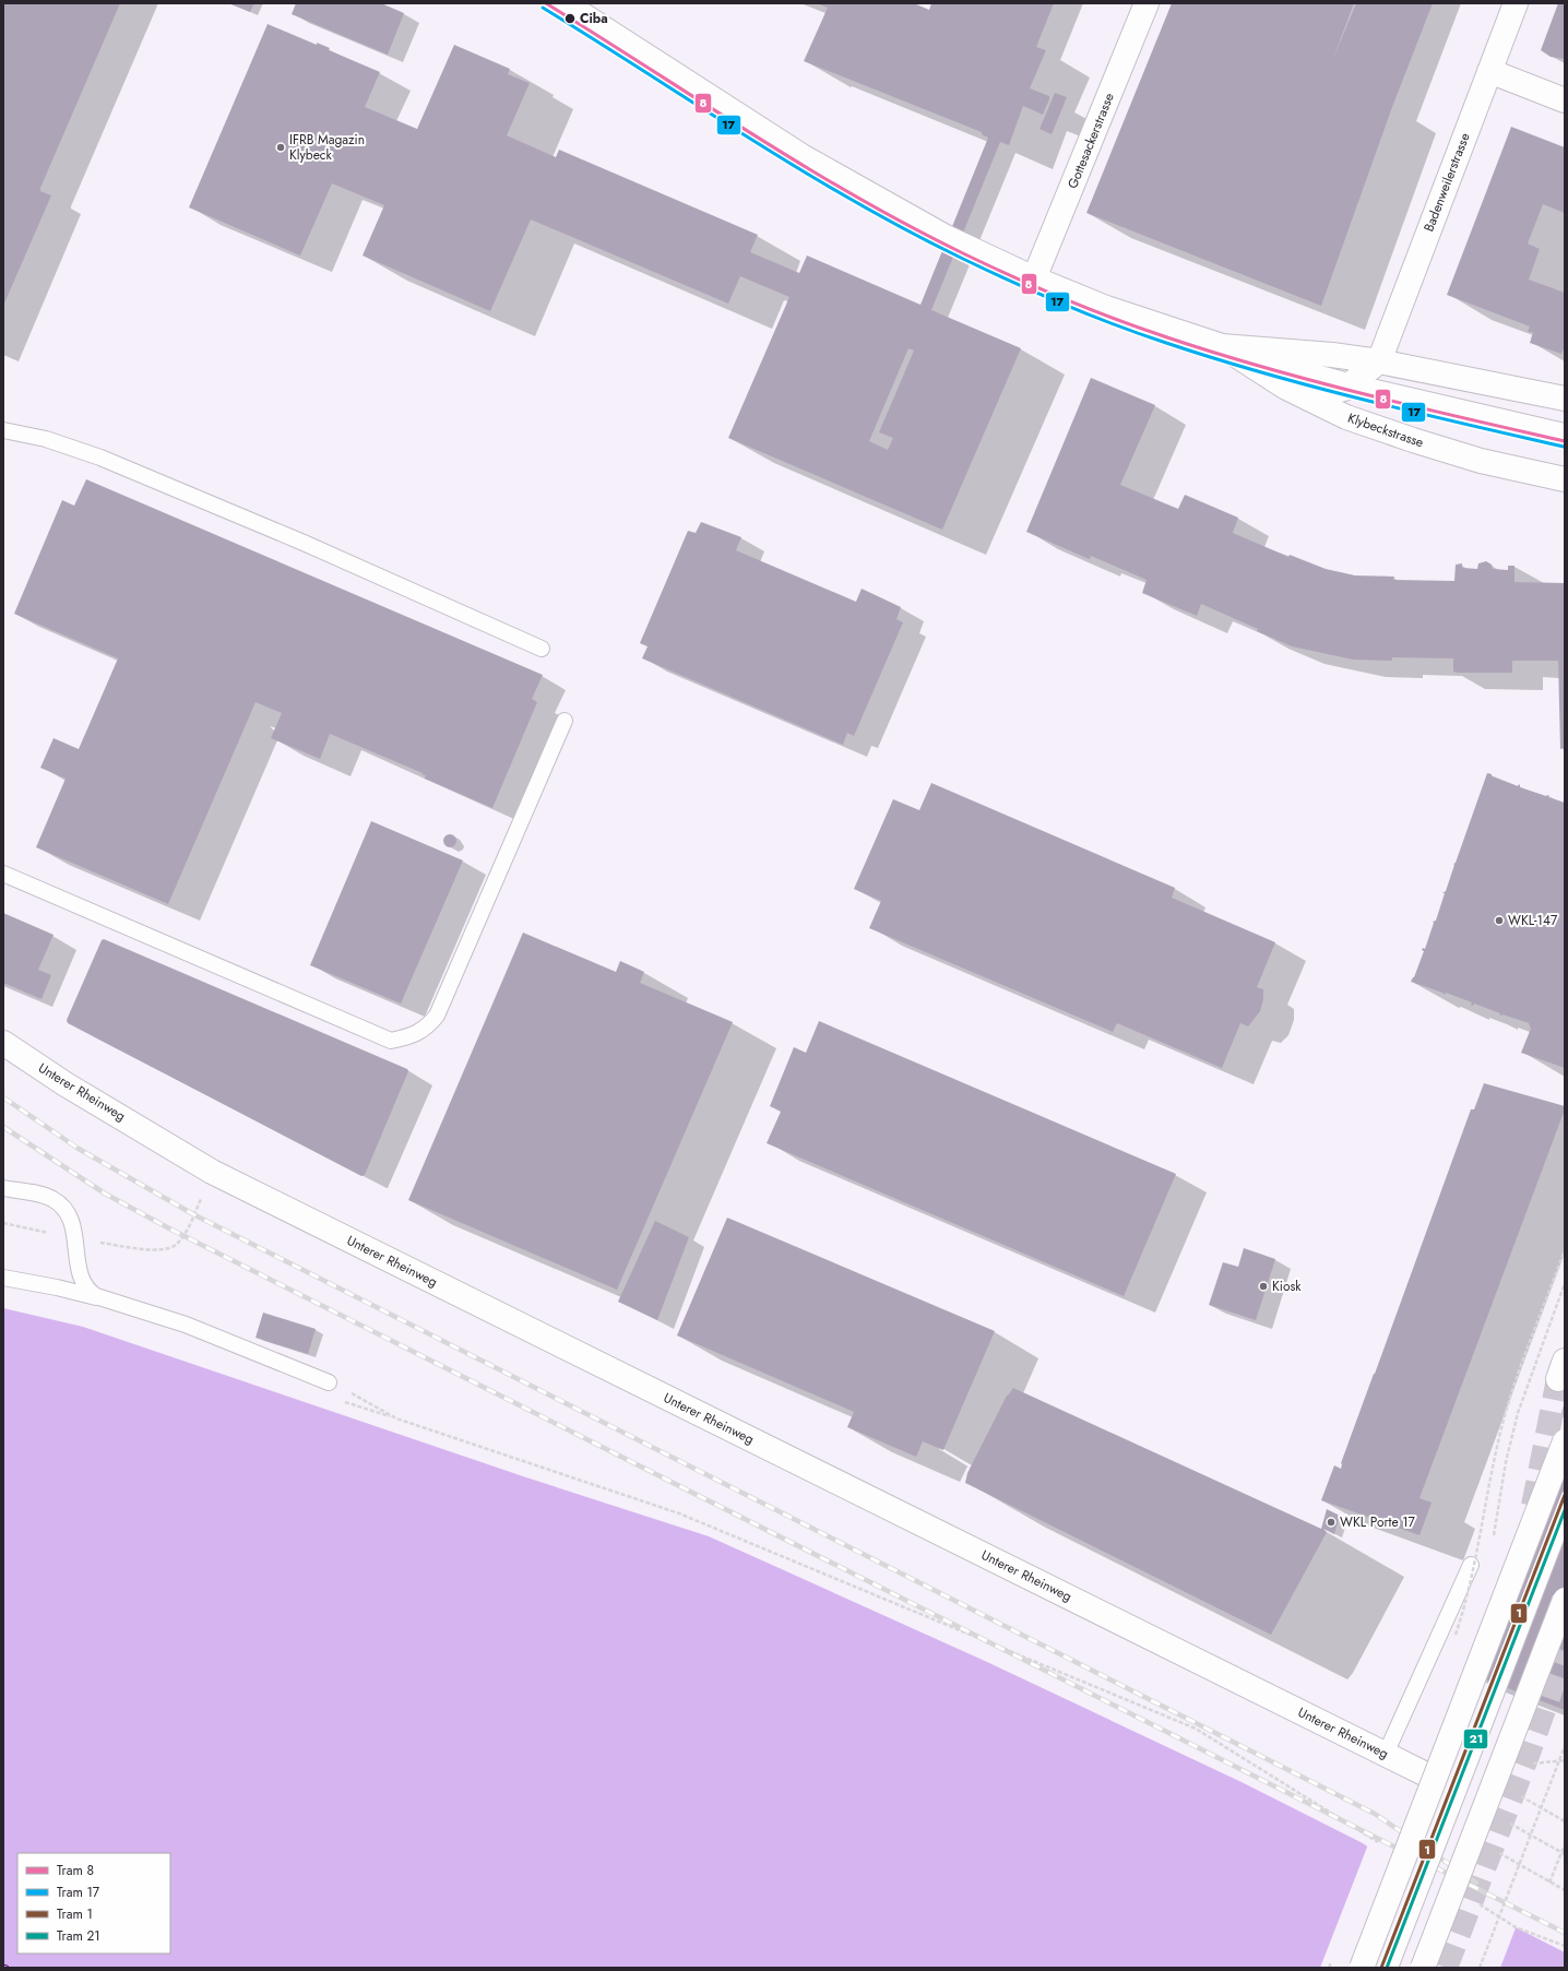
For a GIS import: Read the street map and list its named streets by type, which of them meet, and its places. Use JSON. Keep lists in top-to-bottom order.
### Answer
{
  "streets": {
    "street": [
      "Gottesackerstrasse",
      "Badenweilerstrasse",
      "Klybeckstrasse",
      "Unterer Rheinweg"
    ]
  },
  "crossings": [
    ["Gottesackerstrasse", "Klybeckstrasse"],
    ["Badenweilerstrasse", "Klybeckstrasse"]
  ],
  "places": [
    "Ciba",
    "IFRB Magazin Klybeck",
    "WKL-147",
    "Kiosk",
    "WKL Porte 17"
  ],
  "lines": [
    "tram line 8",
    "tram line 17",
    "tram line 1",
    "tram line 21"
  ],
  "legend": [
    "Tram 8",
    "Tram 17",
    "Tram 1",
    "Tram 21"
  ]
}
